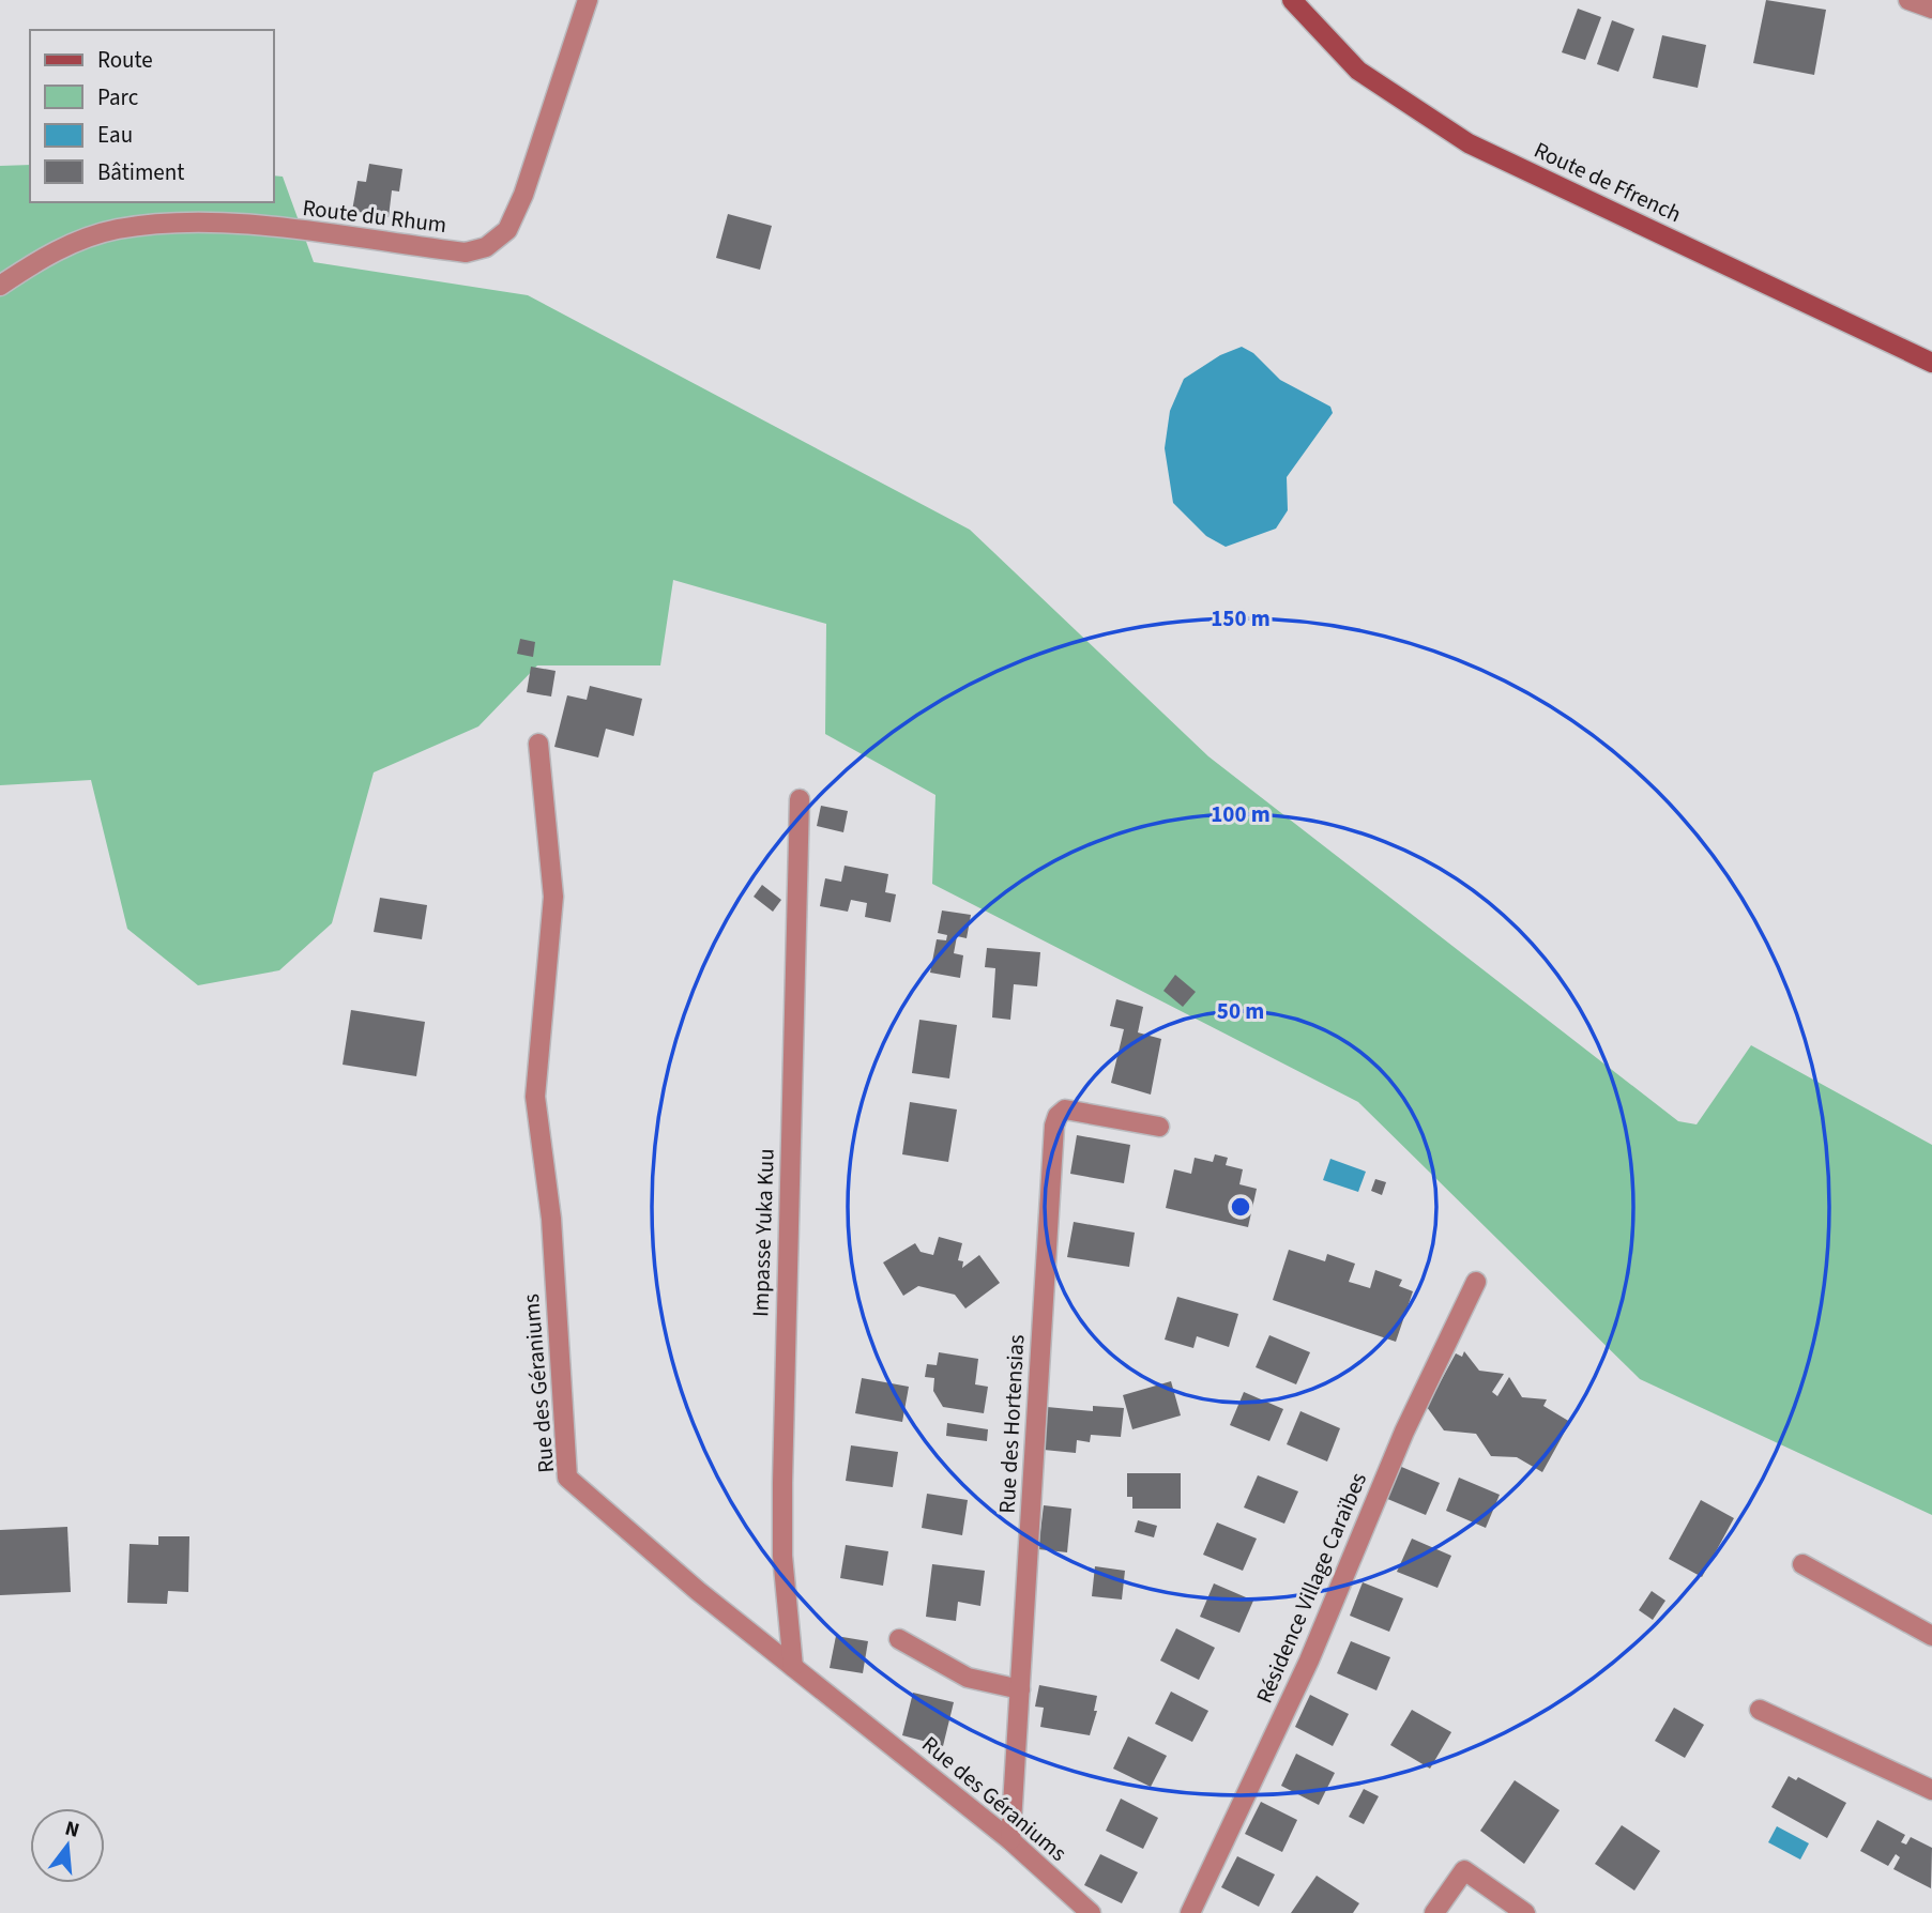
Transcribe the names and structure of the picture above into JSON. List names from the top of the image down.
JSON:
{
  "streets": {
    "main road": ["Route de Ffrench"],
    "street": [
      "Route du Rhum",
      "Impasse Yuka Kuu",
      "Rue des Géraniums",
      "Rue des Hortensias",
      "Résidence Village Caraïbes"
    ]
  },
  "crossings": [
    ["Impasse Yuka Kuu", "Rue des Géraniums"],
    ["Rue des Géraniums", "Rue des Hortensias"]
  ],
  "legend": [
    "Route",
    "Parc",
    "Eau",
    "Bâtiment"
  ],
  "north": "top",
  "rings": ["150 m", "100 m", "50 m"]
}
